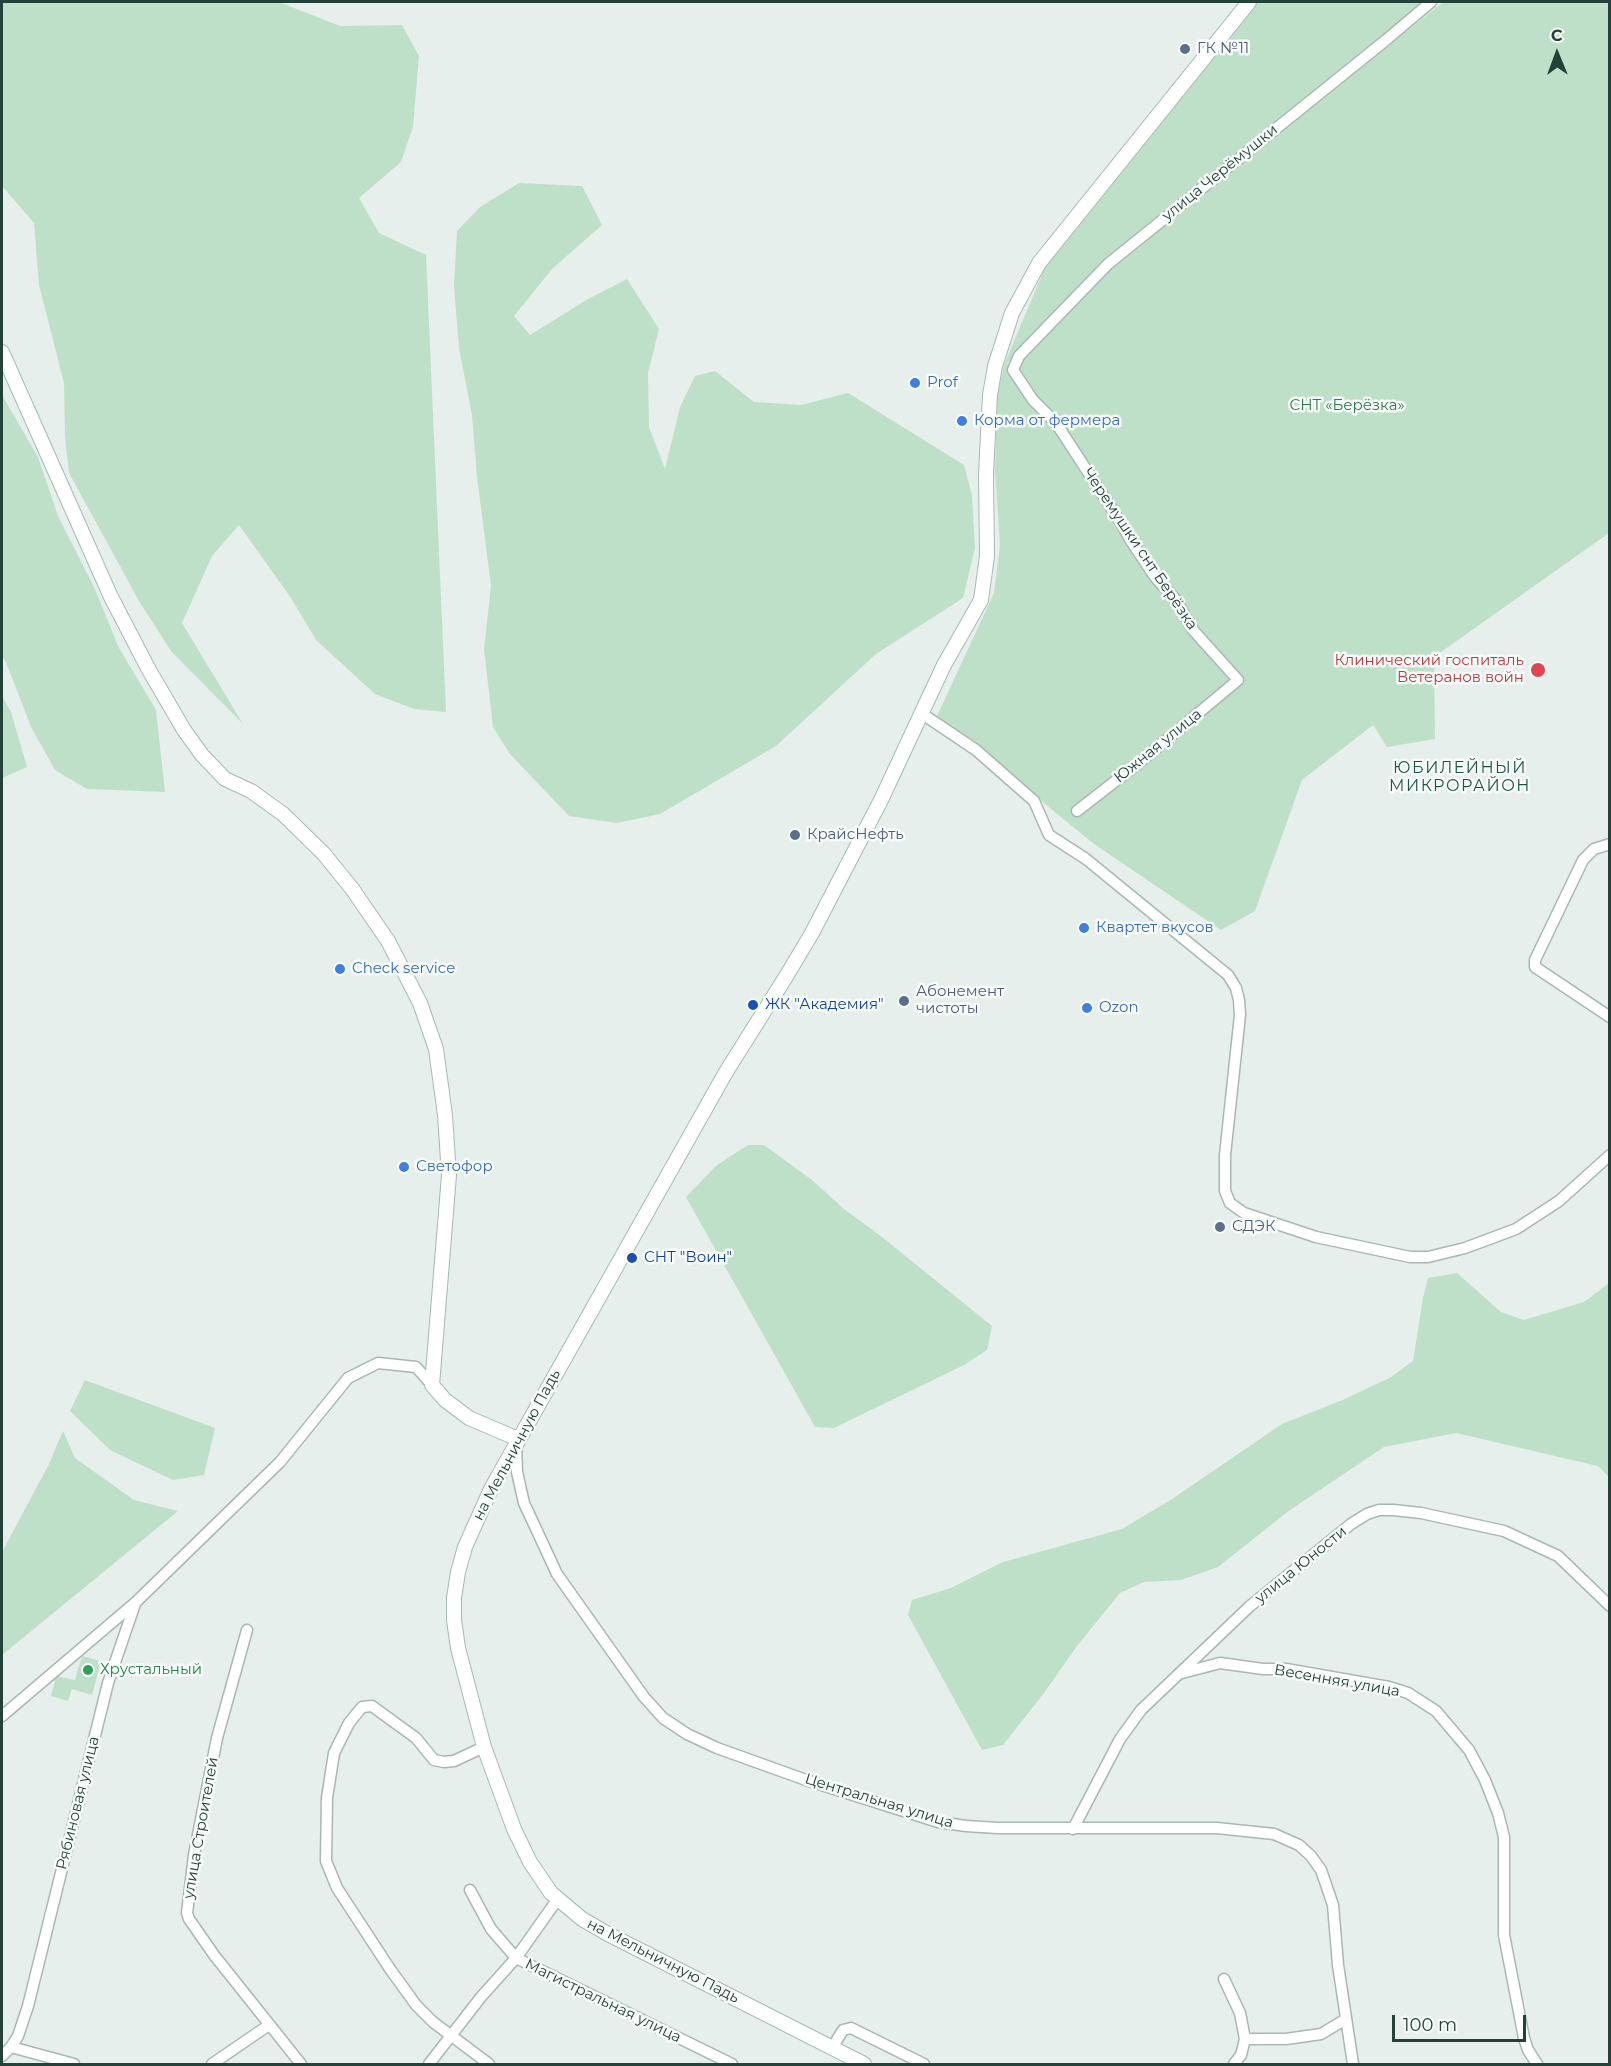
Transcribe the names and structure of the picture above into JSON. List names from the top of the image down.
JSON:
{
  "streets": {
    "street": [
      "улица Черёмушки",
      "Черемушки снт Берёзка",
      "Южная улица",
      "на Мельничную Падь",
      "улица Юности",
      "Весенняя улица",
      "Центральная улица",
      "Рябиновая улица",
      "улица Строителей",
      "Магистральная улица"
    ]
  },
  "crossings": [
    ["улица Черёмушки", "Черемушки снт Берёзка"],
    ["Черемушки снт Берёзка", "Южная улица"],
    ["на Мельничную Падь", "Центральная улица"],
    ["улица Юности", "Весенняя улица"],
    ["улица Юности", "Центральная улица"]
  ],
  "districts": ["ЮБИЛЕЙНЫЙ МИКРОРАЙОН"],
  "parks": ["СНТ «Берёзка»"],
  "places": [
    "ГК №11",
    "Prof",
    "Корма от фермера",
    "Клинический госпиталь Ветеранов войн",
    "КрайсНефть",
    "Квартет вкусов",
    "Check service",
    "Абонемент чистоты",
    "ЖК \"Академия\"",
    "Ozon",
    "Светофор",
    "СДЭК",
    "СНТ \"Воин\"",
    "Хрустальный"
  ],
  "scale_bar": "100 m",
  "north": "top"
}
